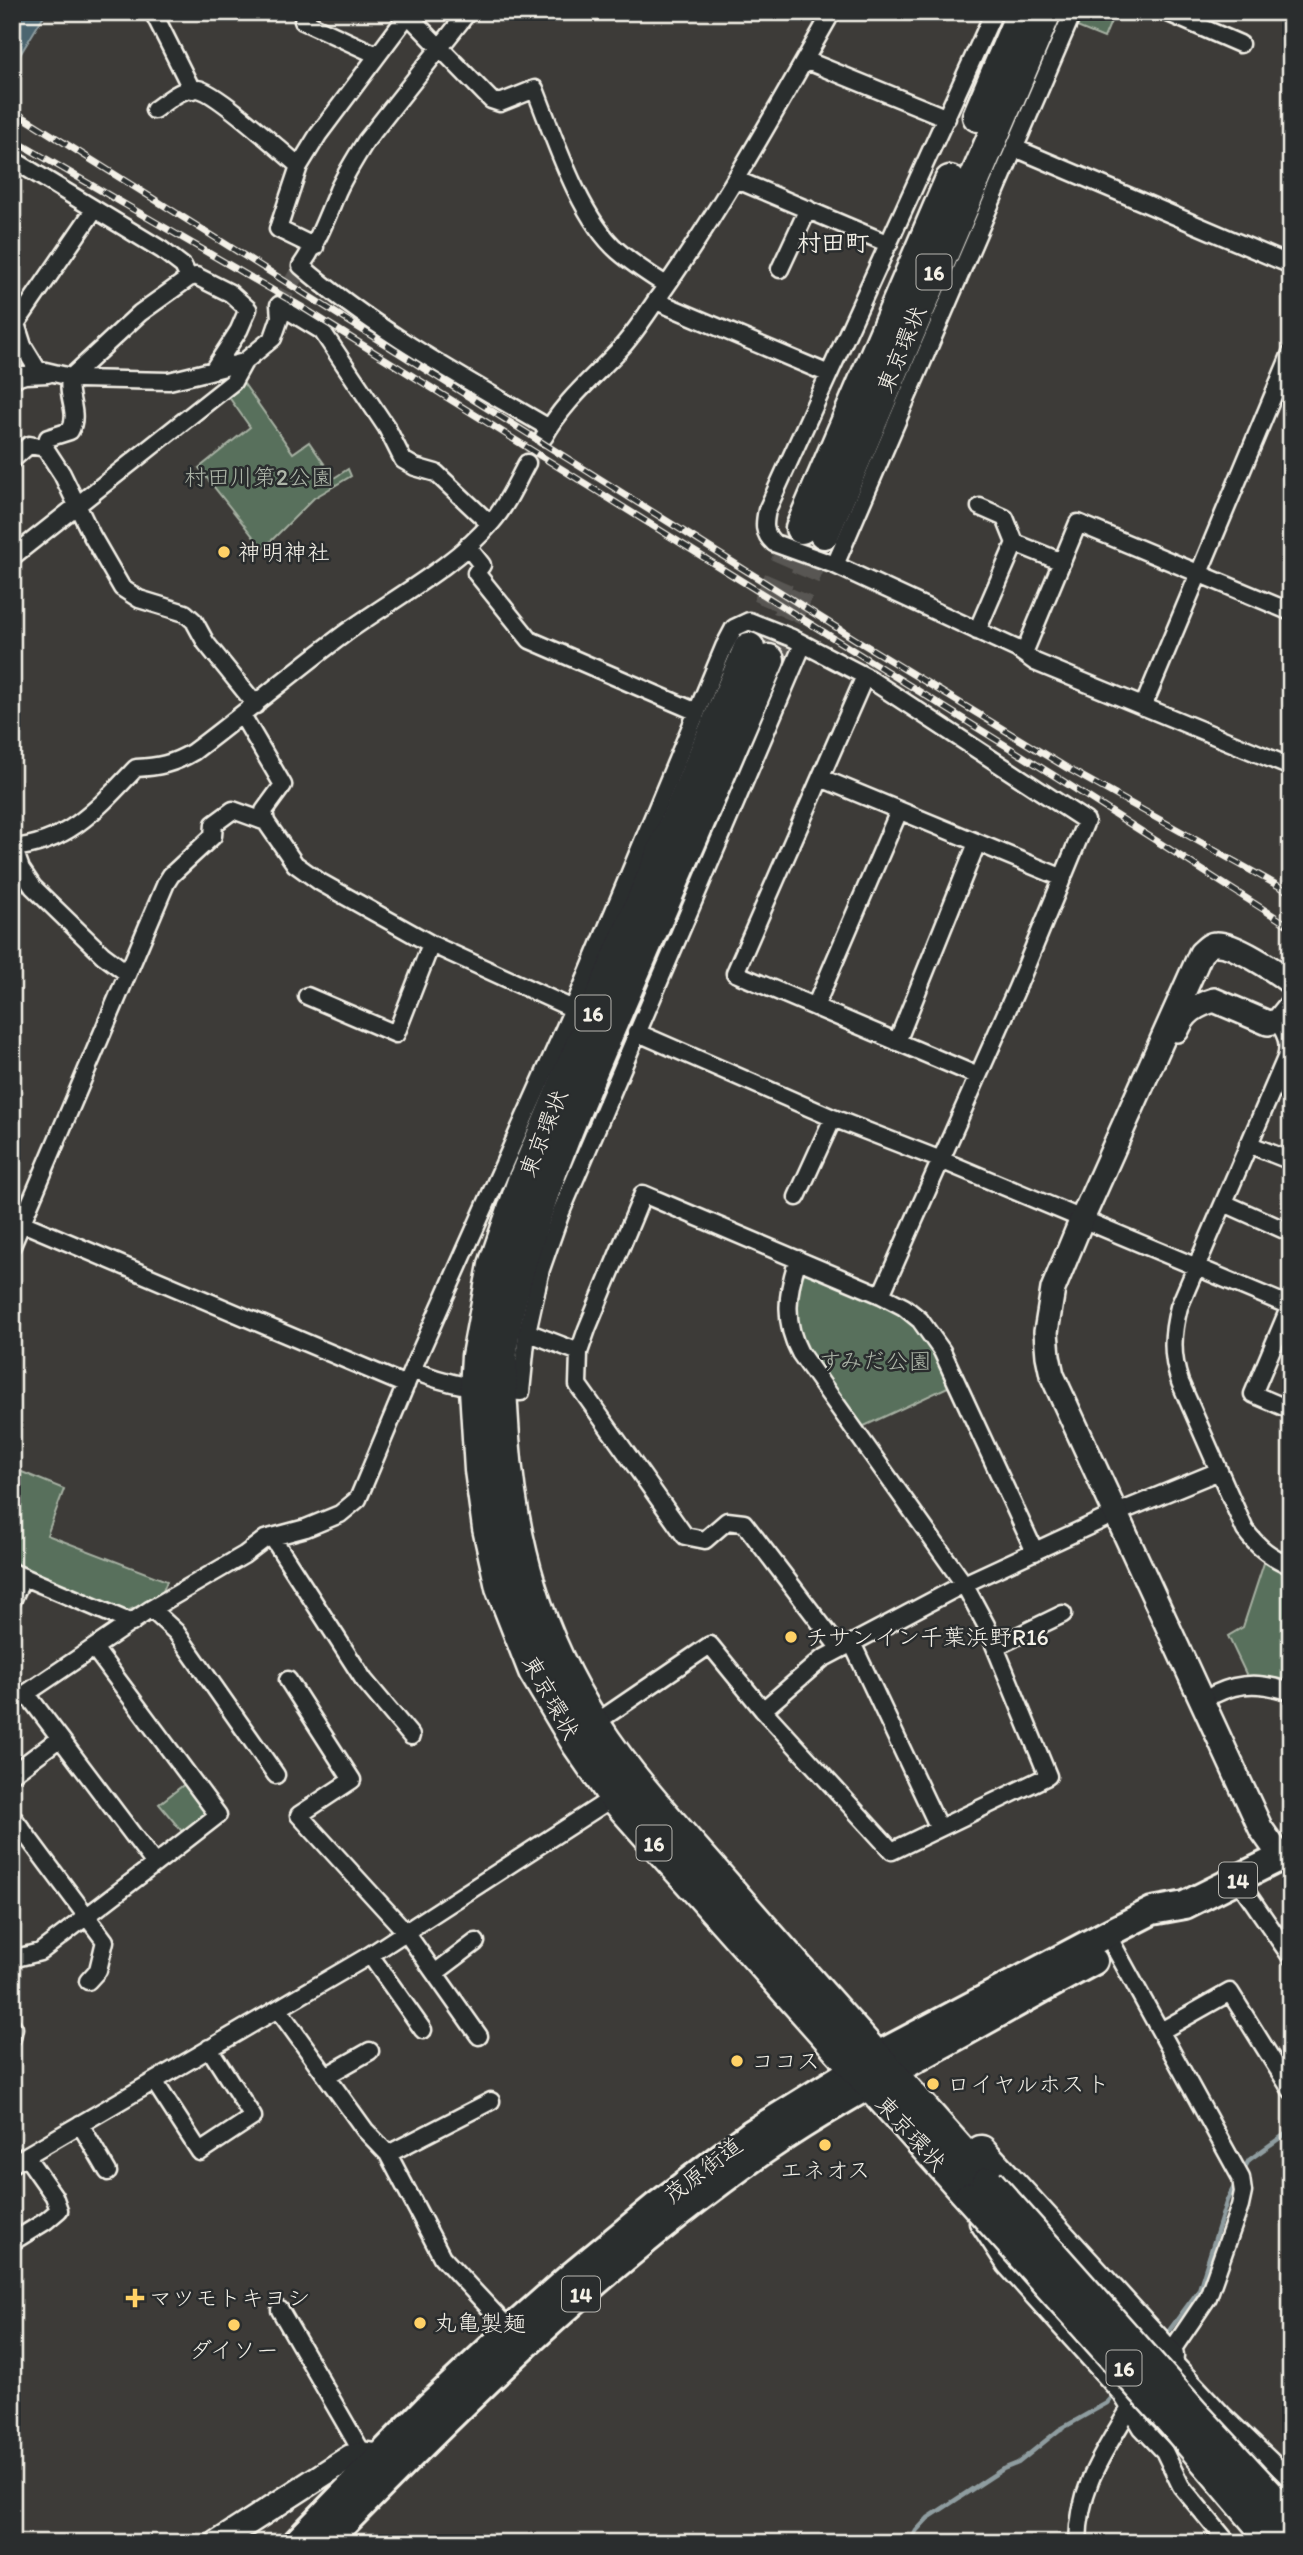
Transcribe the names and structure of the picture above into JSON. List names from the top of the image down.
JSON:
{
  "streets": {
    "highway": ["16", "東京環状"],
    "main road": ["14", "茂原街道"]
  },
  "crossings": [
    ["16", "東京環状"],
    ["16", "茂原街道"],
    ["東京環状", "茂原街道"]
  ],
  "districts": ["村田町"],
  "parks": ["村田川第2公園", "すみだ公園"],
  "places": {
    "other": [
      "神明神社",
      "チサンイン千葉浜野R16",
      "ココス",
      "ロイヤルホスト",
      "エネオス",
      "丸亀製麺",
      "ダイソー"
    ],
    "health": ["マツモトキヨシ"]
  }
}
